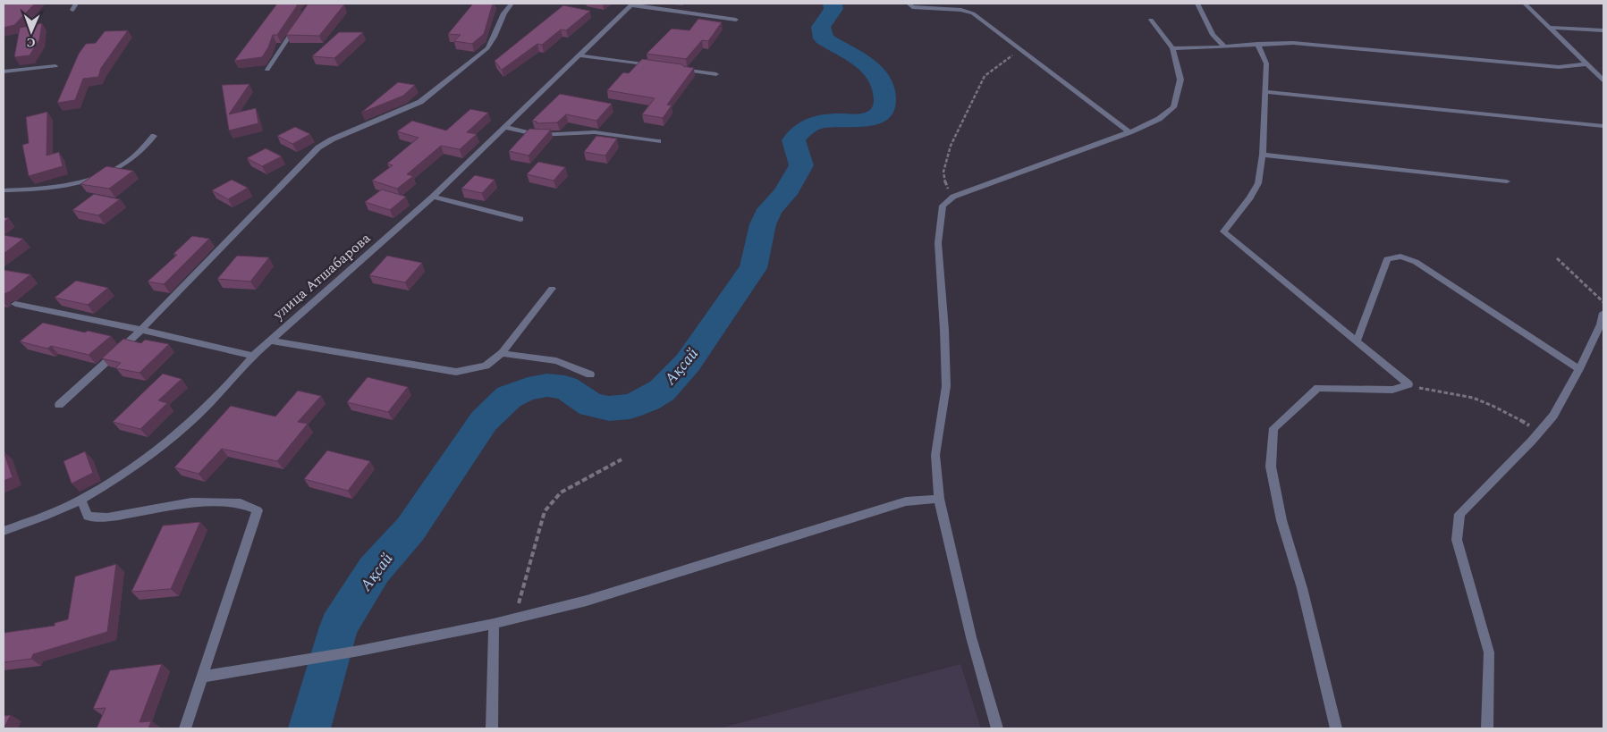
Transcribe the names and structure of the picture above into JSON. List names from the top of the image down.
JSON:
{
  "streets": {
    "street": ["улица Атшабарова"]
  },
  "water": ["Ақсай"],
  "north": "bottom"
}
